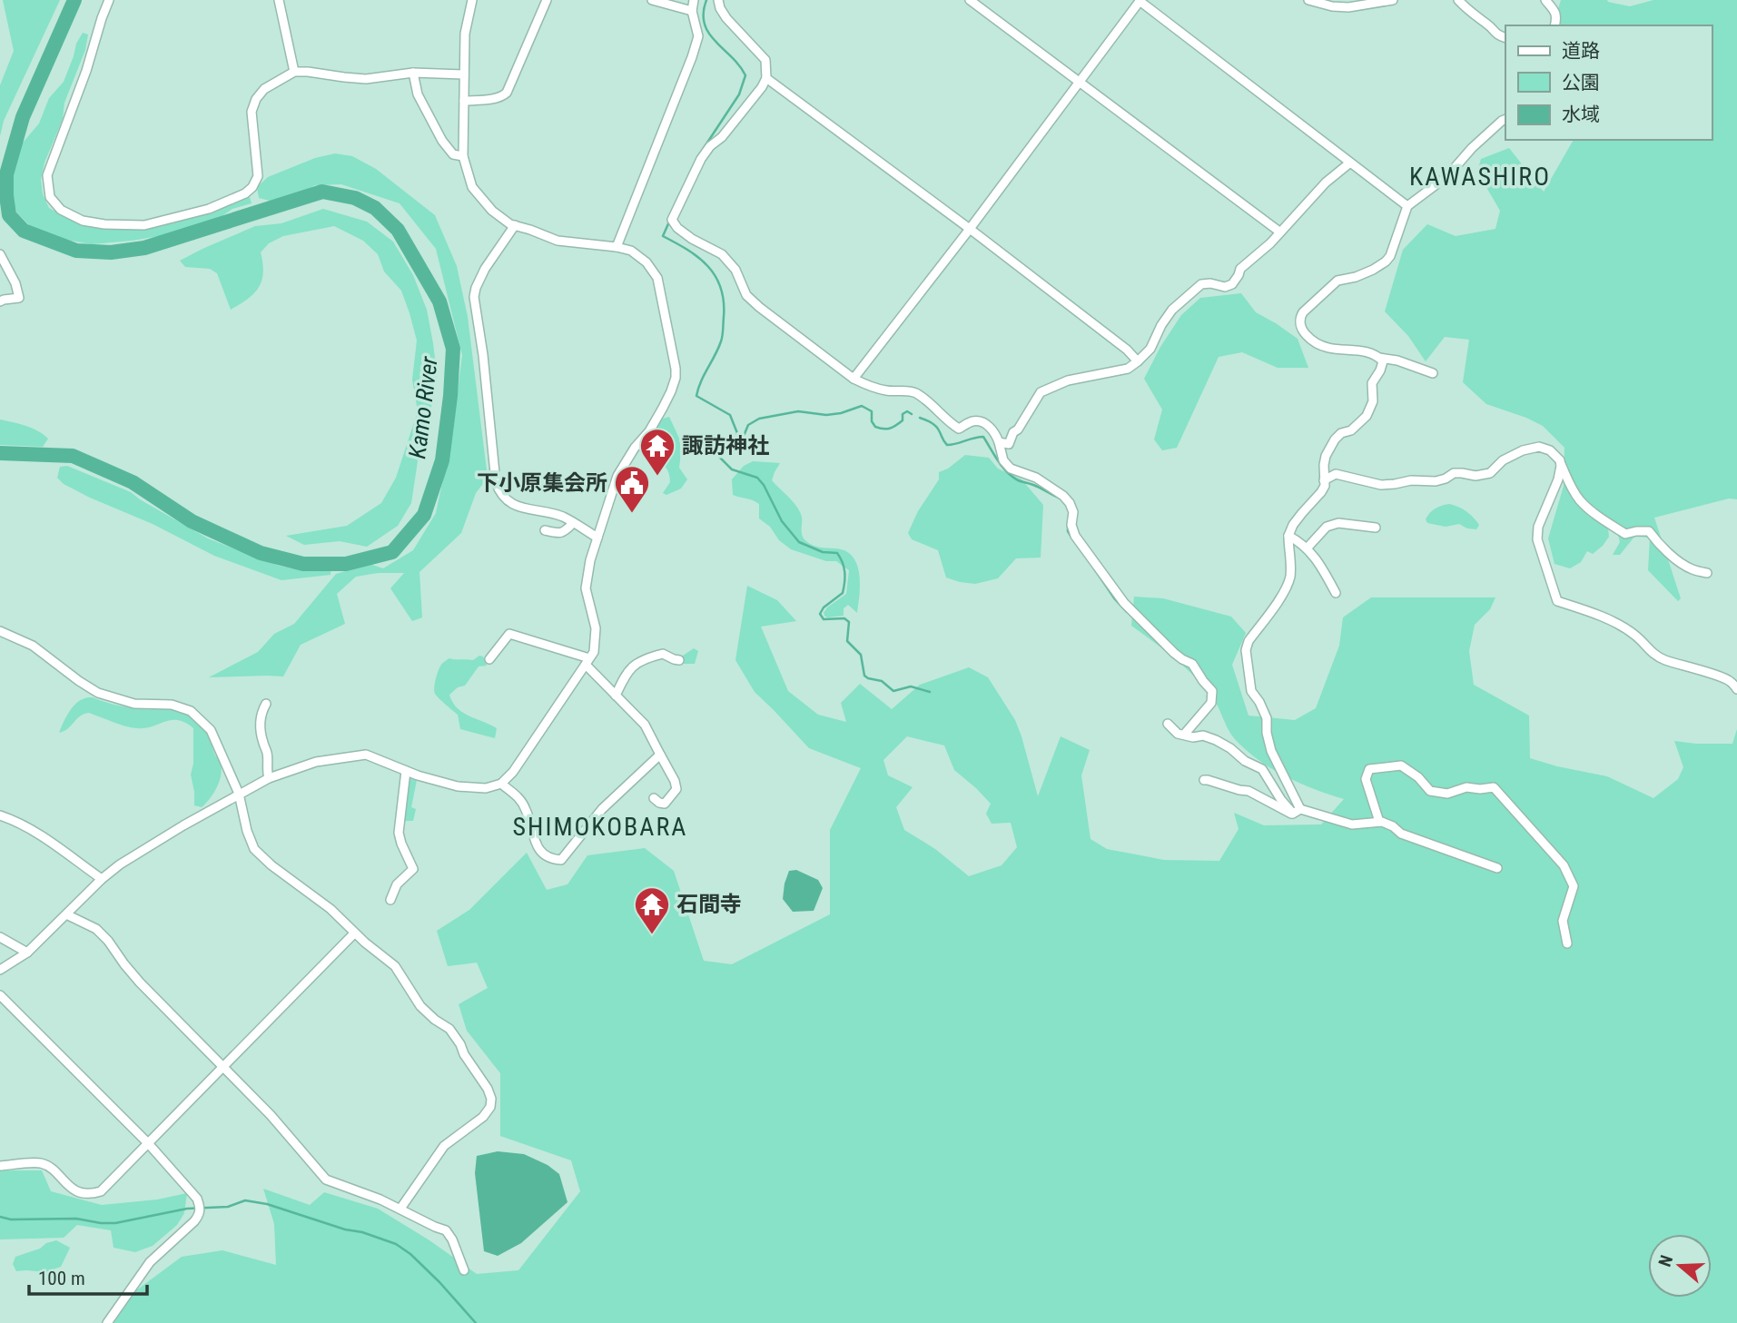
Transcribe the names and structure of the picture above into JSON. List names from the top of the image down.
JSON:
{
  "districts": ["KAWASHIRO", "SHIMOKOBARA"],
  "water": ["Kamo River"],
  "places": {
    "temple": ["諏訪神社", "石間寺"],
    "public building": ["下小原集会所"]
  },
  "legend": ["道路", "公園", "水域"],
  "scale_bar": "100 m",
  "north": "left"
}
